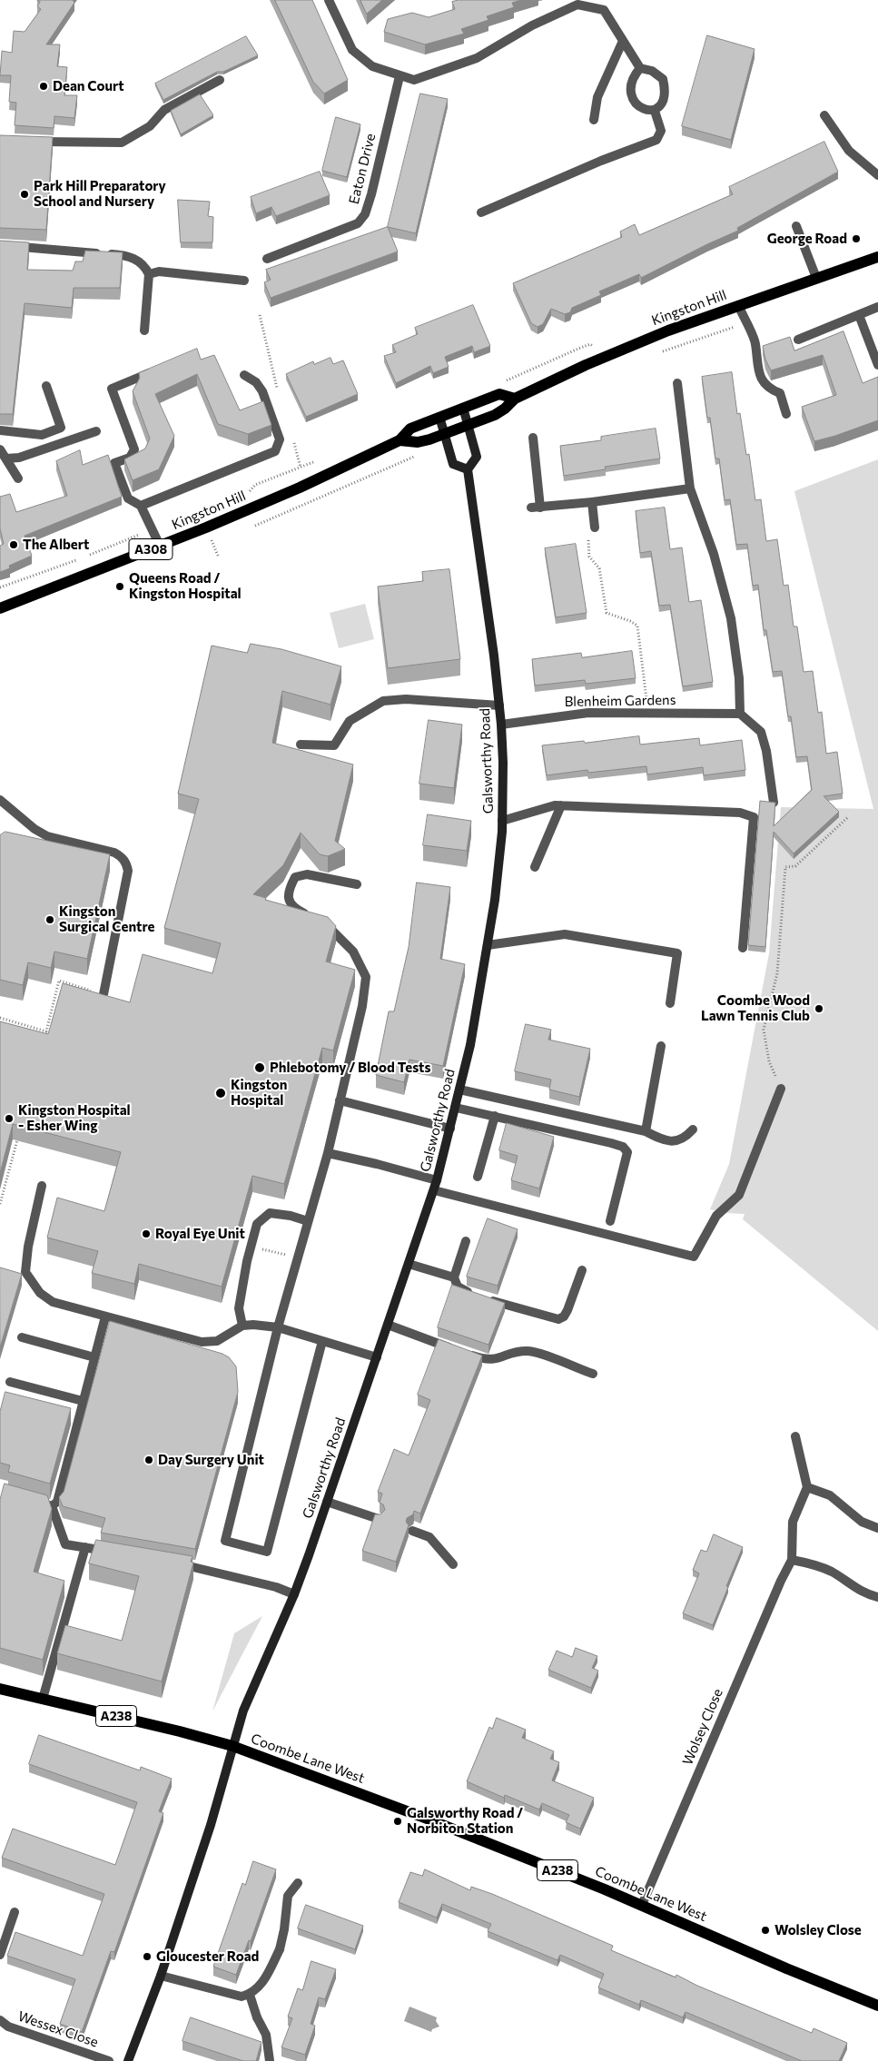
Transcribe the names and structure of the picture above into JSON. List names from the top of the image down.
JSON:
{
  "streets": {
    "main road": [
      "Kingston Hill",
      "A308",
      "A238",
      "Coombe Lane West"
    ],
    "street": [
      "Eaton Drive",
      "Blenheim Gardens",
      "Galsworthy Road",
      "Wolsey Close",
      "Wessex Close"
    ]
  },
  "crossings": [
    ["Kingston Hill", "Galsworthy Road"],
    ["Blenheim Gardens", "Galsworthy Road"],
    ["Galsworthy Road", "A238"],
    ["Galsworthy Road", "Coombe Lane West"],
    ["A238", "Coombe Lane West"],
    ["Wolsey Close", "Coombe Lane West"]
  ],
  "places": [
    "Dean Court",
    "Park Hill Preparatory School and Nursery",
    "George Road",
    "The Albert",
    "Queens Road / Kingston Hospital",
    "Kingston Surgical Centre",
    "Coombe Wood Lawn Tennis Club",
    "Phlebotomy / Blood Tests",
    "Kingston Hospital",
    "Kingston Hospital - Esher Wing",
    "Royal Eye Unit",
    "Day Surgery Unit",
    "Galsworthy Road / Norbiton Station",
    "Wolsley Close",
    "Gloucester Road"
  ]
}
